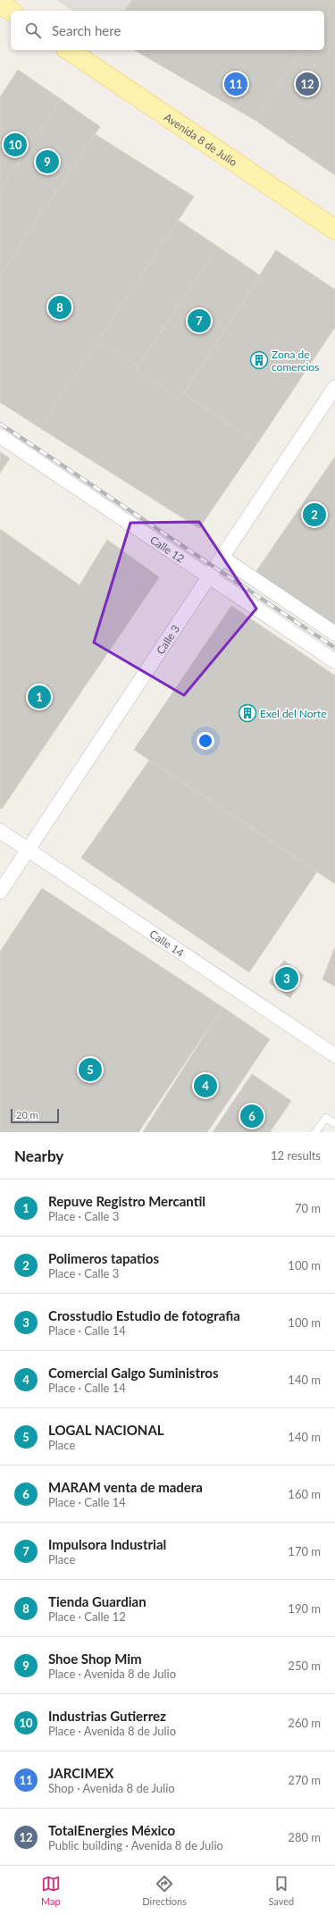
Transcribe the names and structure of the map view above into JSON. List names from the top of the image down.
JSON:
{
  "streets": {
    "main road": ["Avenida 8 de Julio"],
    "street": ["Calle 12", "Calle 3", "Calle 14"]
  },
  "crossings": [
    ["Calle 12", "Calle 3"],
    ["Calle 3", "Calle 14"]
  ],
  "places": {
    "building": ["Zona de comercios", "Exel del Norte"]
  },
  "scale_bar": "20 m",
  "page": {
    "search": "Search here",
    "pins": [
      "11",
      "12",
      "10",
      "9",
      "8",
      "7",
      "2",
      "1",
      "3",
      "5",
      "4",
      "6"
    ],
    "scale": "20 m",
    "heading": ["Nearby", "12 results"],
    "list": [
      {
        "mark": "1",
        "name": "Repuve Registro Mercantil",
        "note": "Place · Calle 3",
        "value": "70 m"
      },
      {
        "mark": "2",
        "name": "Polimeros tapatios",
        "note": "Place · Calle 3",
        "value": "100 m"
      },
      {
        "mark": "3",
        "name": "Crosstudio Estudio de fotografia",
        "note": "Place · Calle 14",
        "value": "100 m"
      },
      {
        "mark": "4",
        "name": "Comercial Galgo Suministros",
        "note": "Place · Calle 14",
        "value": "140 m"
      },
      {
        "mark": "5",
        "name": "LOGAL NACIONAL",
        "note": "Place",
        "value": "140 m"
      },
      {
        "mark": "6",
        "name": "MARAM venta de madera",
        "note": "Place · Calle 14",
        "value": "160 m"
      },
      {
        "mark": "7",
        "name": "Impulsora Industrial",
        "note": "Place",
        "value": "170 m"
      },
      {
        "mark": "8",
        "name": "Tienda Guardian",
        "note": "Place · Calle 12",
        "value": "190 m"
      },
      {
        "mark": "9",
        "name": "Shoe Shop Mim",
        "note": "Place · Avenida 8 de Julio",
        "value": "250 m"
      },
      {
        "mark": "10",
        "name": "Industrias Gutierrez",
        "note": "Place · Avenida 8 de Julio",
        "value": "260 m"
      },
      {
        "mark": "11",
        "name": "JARCIMEX",
        "note": "Shop · Avenida 8 de Julio",
        "value": "270 m"
      },
      {
        "mark": "12",
        "name": "TotalEnergies México",
        "note": "Public building · Avenida 8 de Julio",
        "value": "280 m"
      }
    ],
    "nav": ["Map", "Directions", "Saved"]
  }
}
